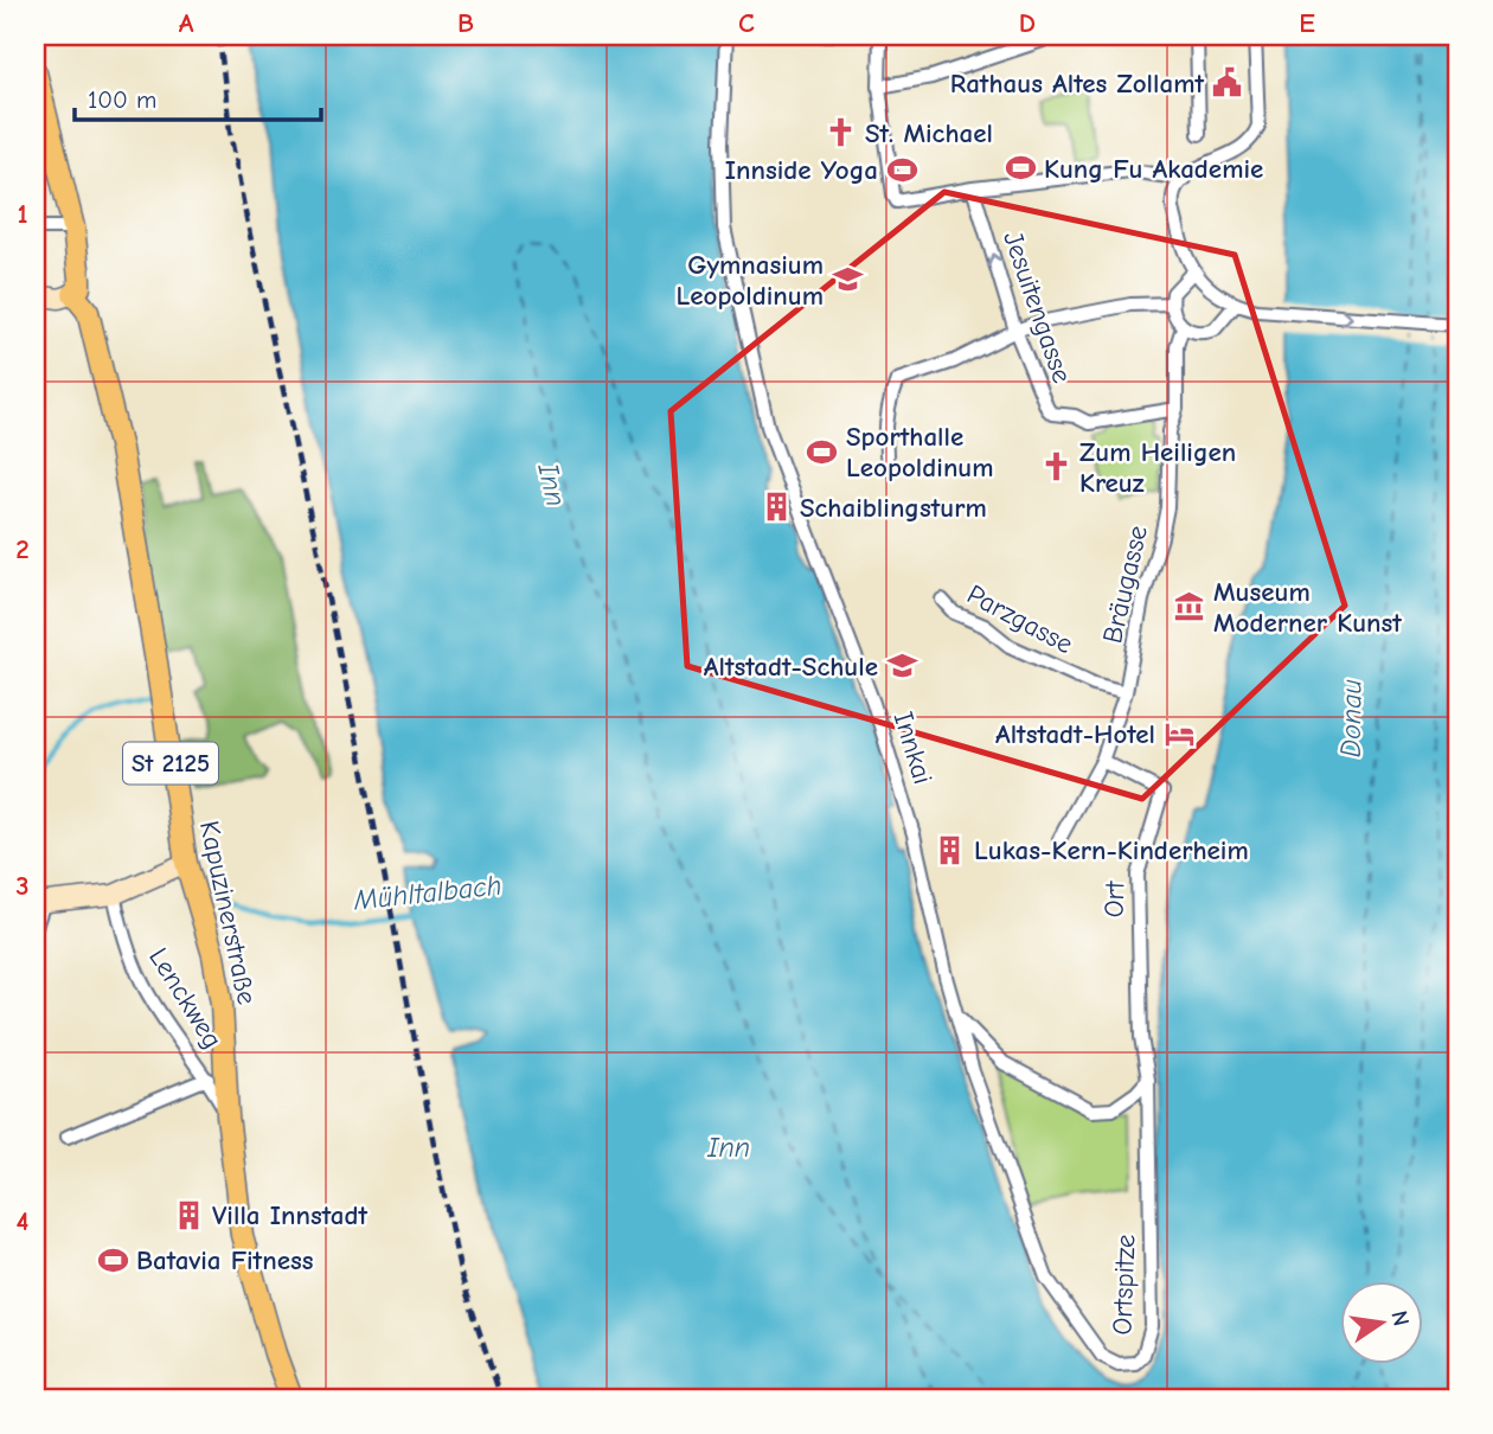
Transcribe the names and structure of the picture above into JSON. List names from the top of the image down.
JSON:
{
  "streets": {
    "main road": ["St 2125", "Kapuzinerstraße"],
    "street": [
      "Jesuitengasse",
      "Bräugasse",
      "Parzgasse",
      "Innkai",
      "Ort",
      "Lenckweg",
      "Ortspitze"
    ]
  },
  "crossings": [
    ["Jesuitengasse", "Bräugasse"],
    ["Bräugasse", "Parzgasse"],
    ["Bräugasse", "Ort"],
    ["Innkai", "Ortspitze"],
    ["Ort", "Ortspitze"],
    ["Kapuzinerstraße", "Lenckweg"]
  ],
  "one_way": ["Jesuitengasse"],
  "water": ["Inn", "Donau", "Mühltalbach"],
  "places": {
    "public building": ["Rathaus Altes Zollamt"],
    "church": ["St. Michael", "Zum Heiligen Kreuz"],
    "sports": [
      "Kung Fu Akademie",
      "Innside Yoga",
      "Sporthalle Leopoldinum",
      "Batavia Fitness"
    ],
    "school or university": ["Gymnasium Leopoldinum", "Altstadt-Schule"],
    "building": ["Schaiblingsturm", "Lukas-Kern-Kinderheim", "Villa Innstadt"],
    "museum": ["Museum Moderner Kunst"],
    "hotel": ["Altstadt-Hotel"]
  },
  "scale_bar": "100 m",
  "north": "right",
  "grid": {
    "columns": [
      "A",
      "B",
      "C",
      "D",
      "E"
    ],
    "rows": [
      "1",
      "2",
      "3",
      "4"
    ]
  }
}
